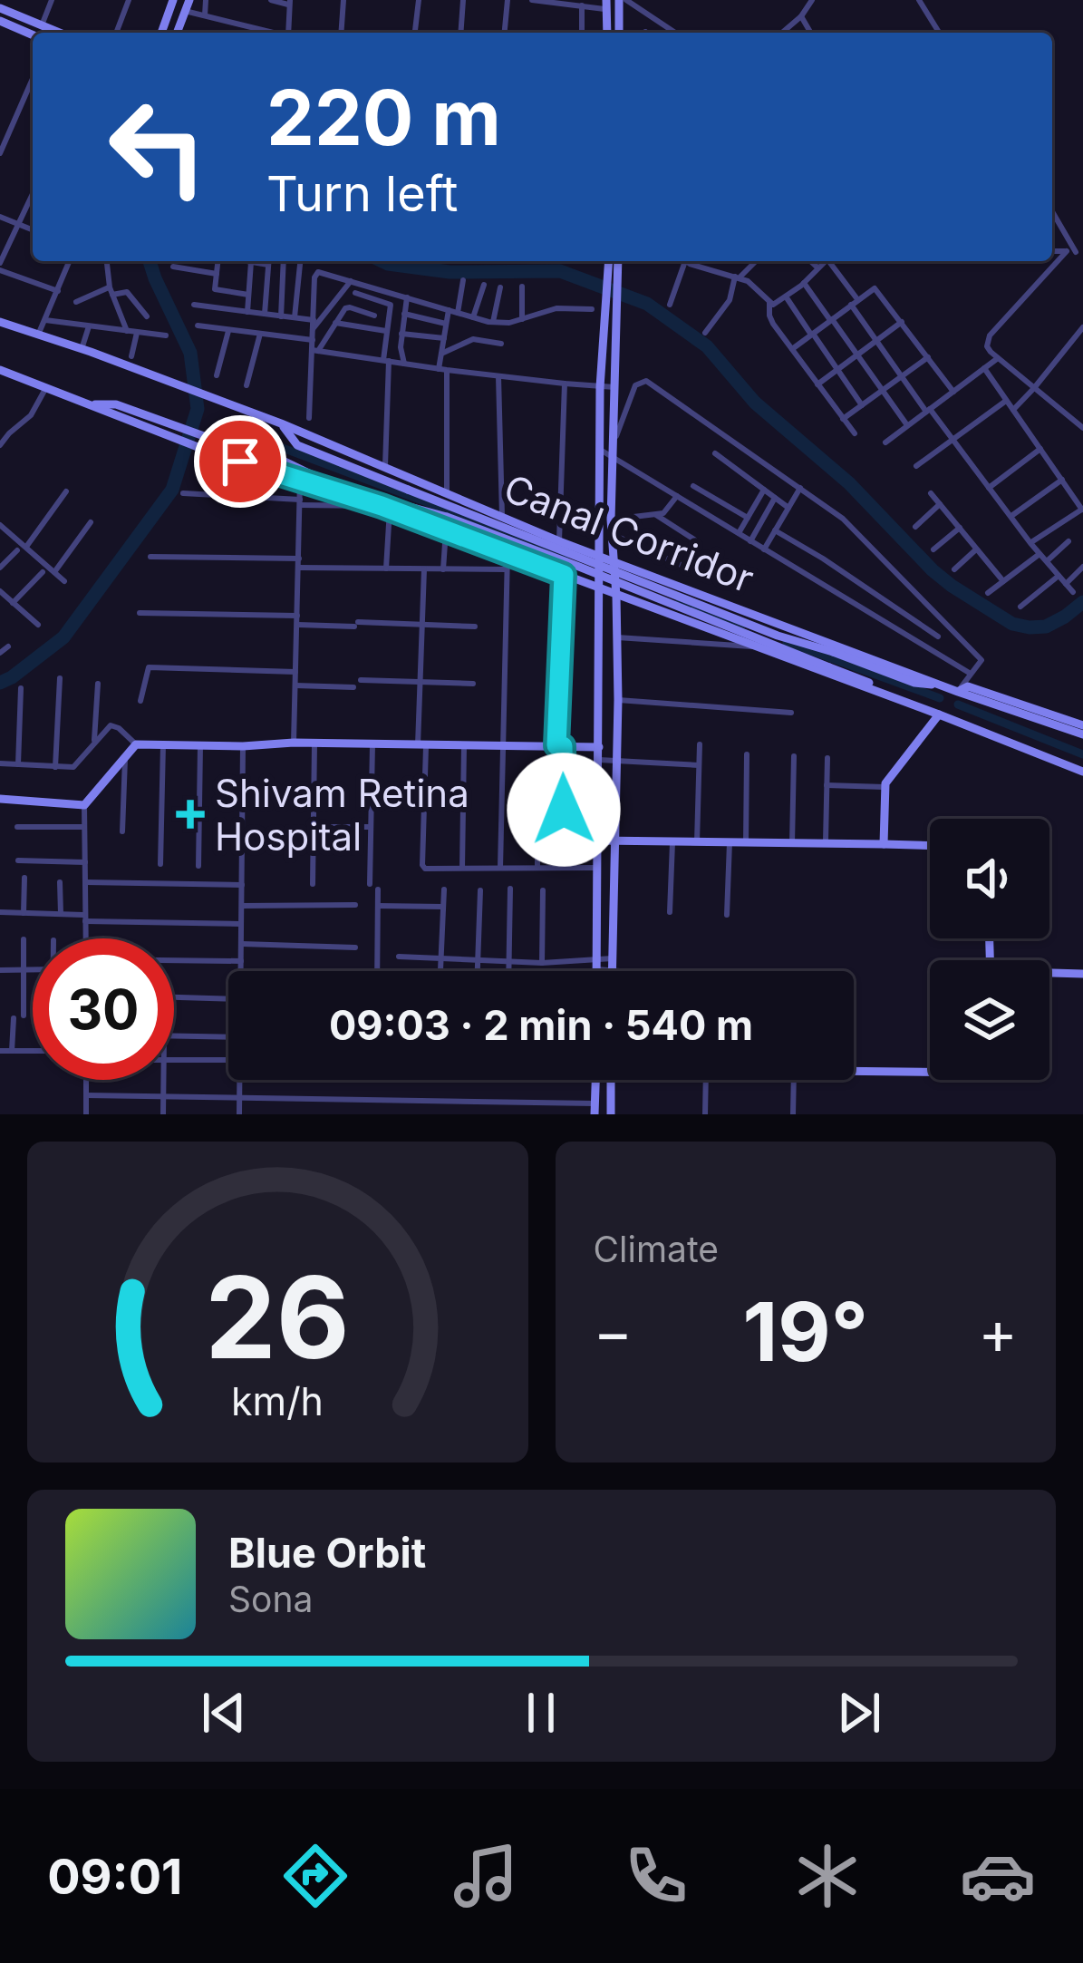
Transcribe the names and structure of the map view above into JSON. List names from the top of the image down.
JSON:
{
  "streets": {
    "main road": ["Canal Corridor"]
  },
  "places": {
    "health": ["Shivam Retina Hospital"]
  },
  "page": {
    "turn": ["220 m", "Turn left"],
    "limit": "30",
    "trip": "09:03 · 2 min · 540 m",
    "tile": "Climate",
    "heat": ["−", "19°", "+"],
    "song": ["Blue Orbit", "Sona"],
    "tabs": "09:01",
    "gauge": ["26", "km/h"]
  }
}
